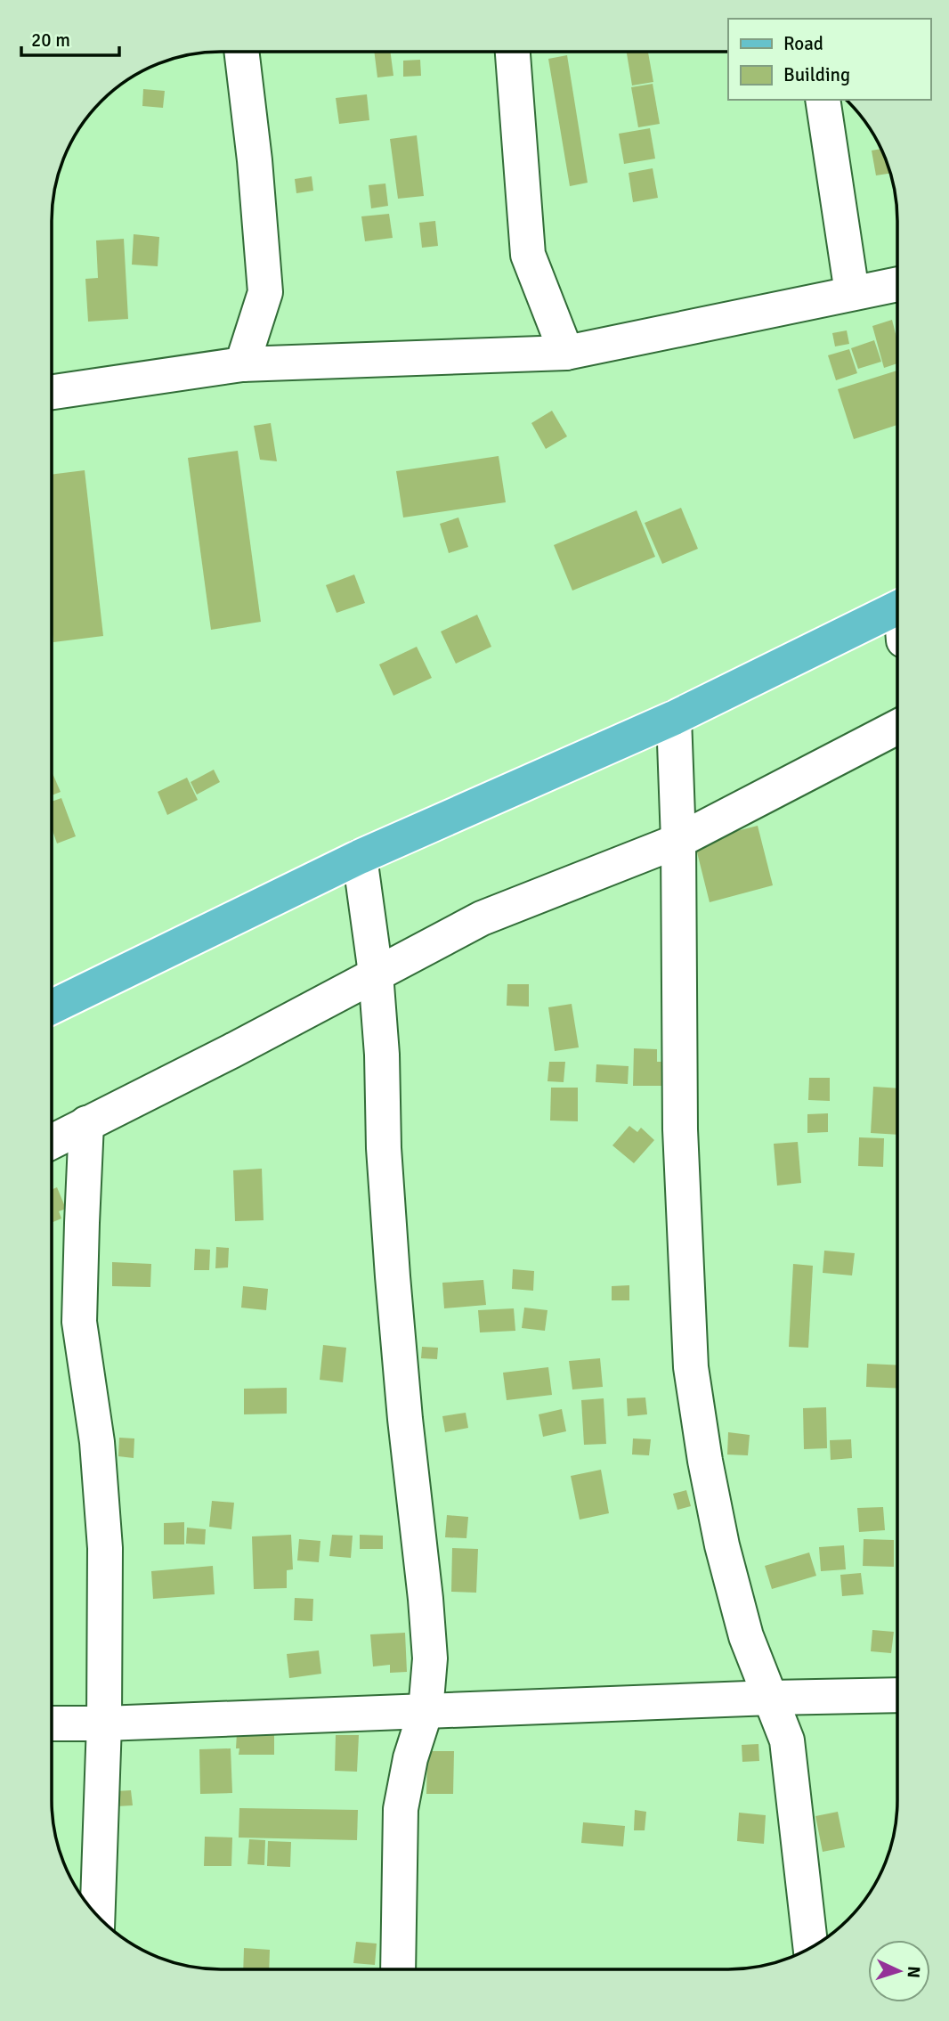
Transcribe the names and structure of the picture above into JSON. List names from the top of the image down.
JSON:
{
  "legend": ["Road", "Building"],
  "scale_bar": "20 m",
  "north": "right"
}
